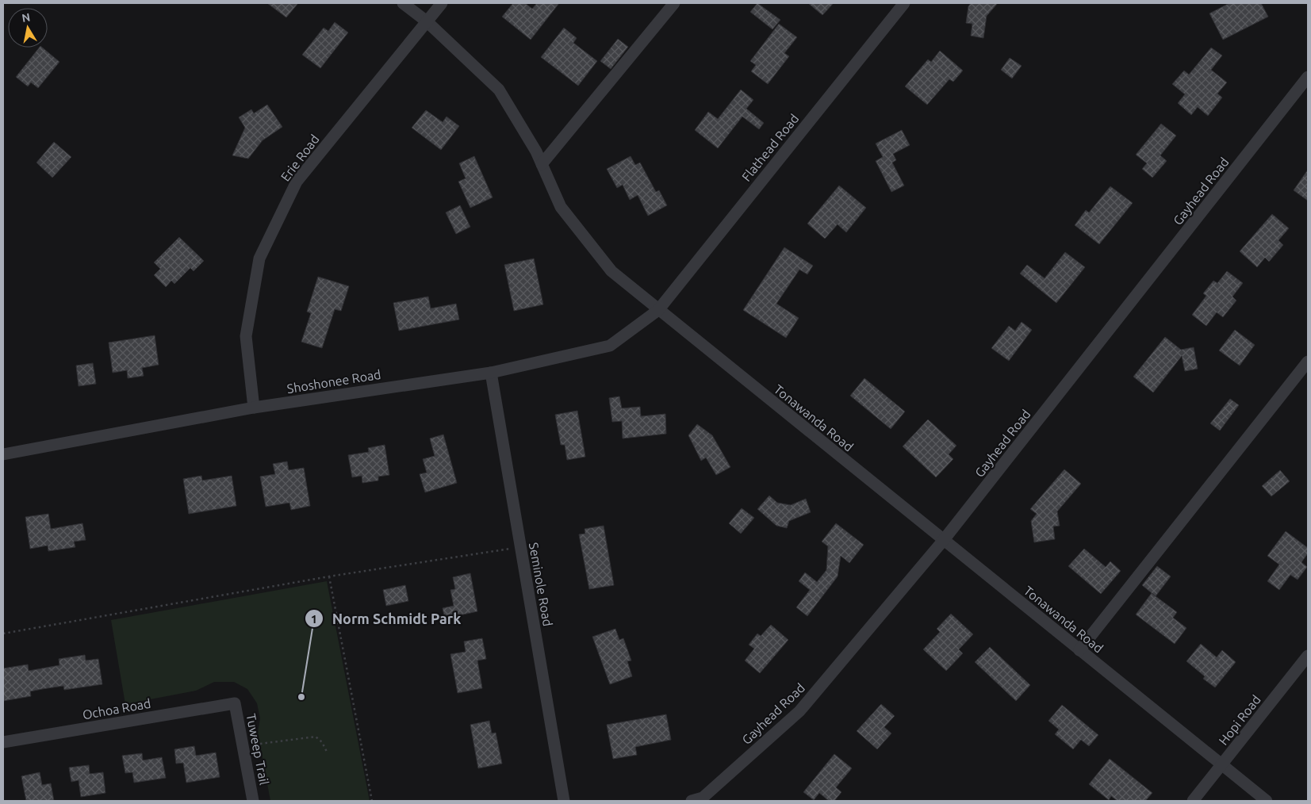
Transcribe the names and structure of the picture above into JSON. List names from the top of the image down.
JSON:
{
  "streets": {
    "street": [
      "Flathead Road",
      "Erie Road",
      "Gayhead Road",
      "Shoshonee Road",
      "Tonawanda Road",
      "Seminole Road",
      "Ochoa Road",
      "Hopi Road",
      "Tuweep Trail"
    ]
  },
  "crossings": [
    ["Flathead Road", "Shoshonee Road"],
    ["Flathead Road", "Tonawanda Road"],
    ["Erie Road", "Shoshonee Road"],
    ["Erie Road", "Tonawanda Road"],
    ["Gayhead Road", "Tonawanda Road"],
    ["Shoshonee Road", "Tonawanda Road"],
    ["Shoshonee Road", "Seminole Road"],
    ["Tonawanda Road", "Hopi Road"],
    ["Ochoa Road", "Tuweep Trail"]
  ],
  "places": ["Norm Schmidt Park"],
  "north": "top"
}
